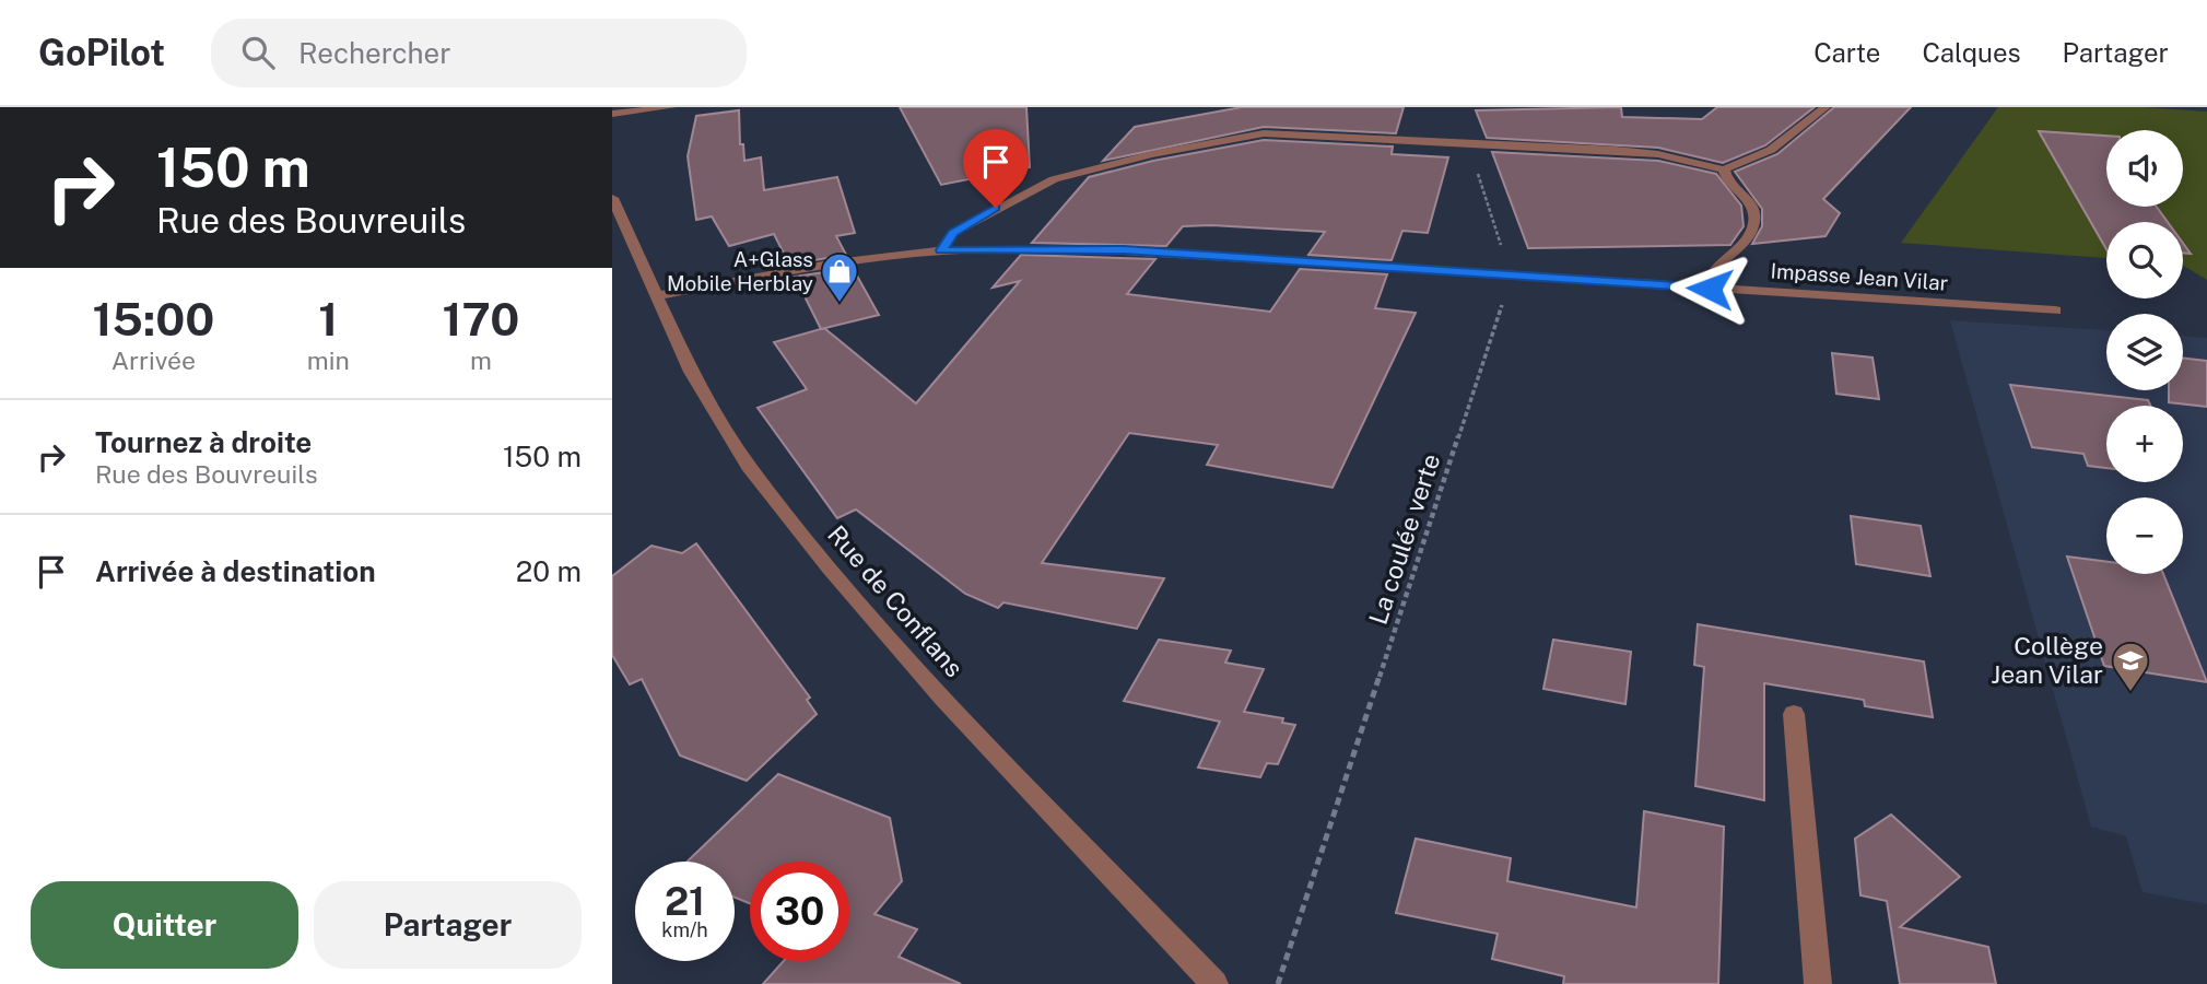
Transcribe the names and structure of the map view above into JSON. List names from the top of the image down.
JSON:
{
  "streets": {
    "street": ["Impasse Jean Vilar", "Rue de Conflans"],
    "path": ["La coulée verte"]
  },
  "crossings": [
    ["Impasse Jean Vilar", "La coulée verte"],
    ["Impasse Jean Vilar", "Rue de Conflans"]
  ],
  "places": {
    "shop": ["A+Glass Mobile Herblay"],
    "school or university": ["Collège Jean Vilar"]
  },
  "page": {
    "header": "GoPilot",
    "search": "Rechercher",
    "nav": ["Carte", "Calques", "Partager"],
    "turn": ["150 m", "Rue des Bouvreuils"],
    "map_buttons": ["+", "−"],
    "eta": [
      "15:00",
      "Arrivée",
      "1",
      "min",
      "170",
      "m"
    ],
    "list": [
      {
        "name": "Tournez à droite",
        "note": "Rue des Bouvreuils",
        "value": "150 m"
      },
      {
        "name": "Arrivée à destination",
        "value": "20 m"
      }
    ],
    "speed": "21 km/h",
    "limit": "30",
    "buttons": ["Quitter", "Partager"]
  }
}
